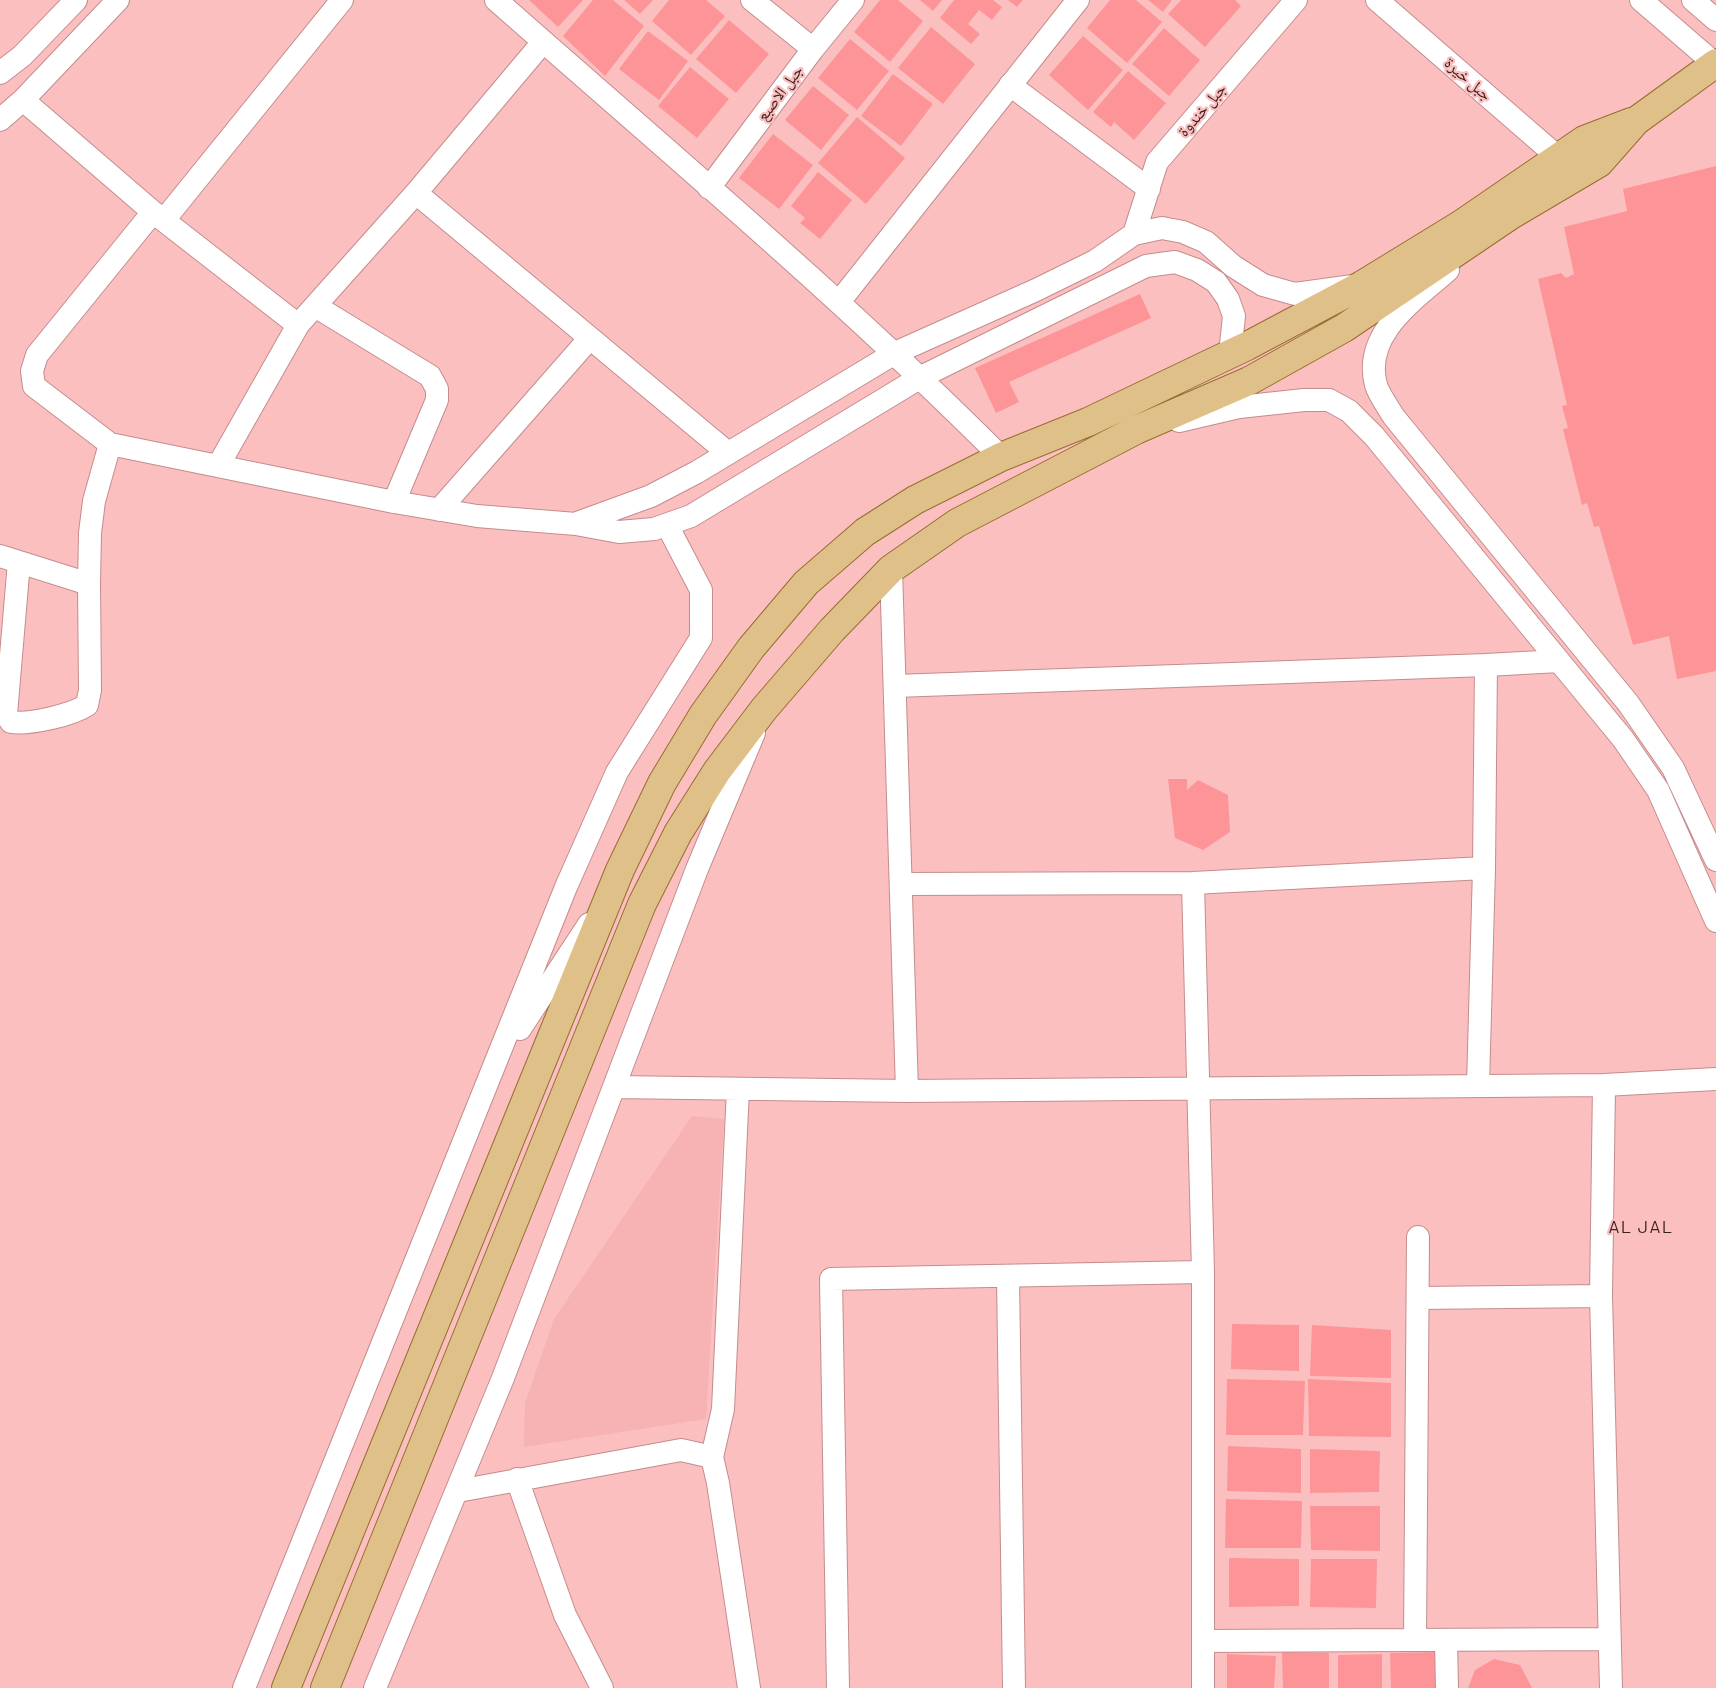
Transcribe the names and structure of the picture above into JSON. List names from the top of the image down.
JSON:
{
  "streets": {
    "street": ["جبل خيرة", "جبل الاصبع", "جبل خندوة"]
  },
  "districts": ["AL JAL"]
}
